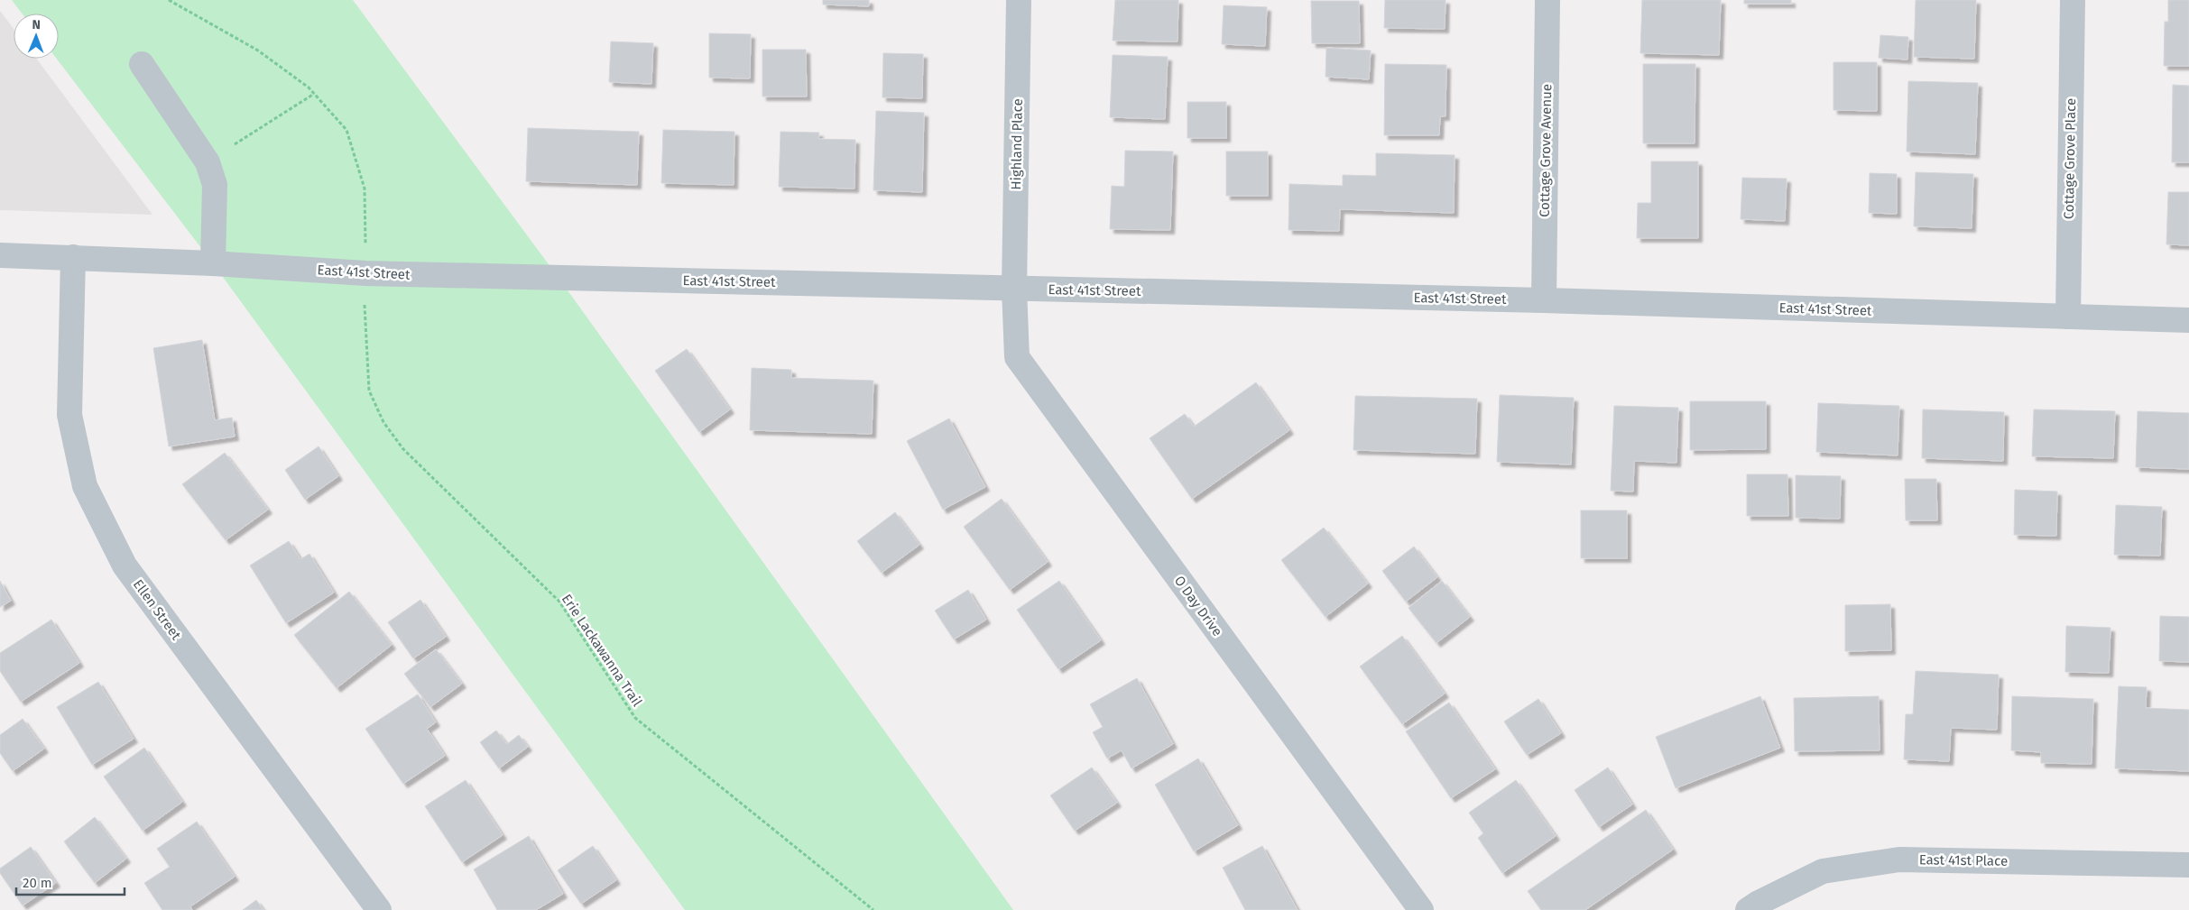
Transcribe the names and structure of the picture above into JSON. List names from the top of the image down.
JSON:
{
  "streets": {
    "street": [
      "Highland Place",
      "Cottage Grove Avenue",
      "Cottage Grove Place",
      "East 41st Street",
      "O Day Drive",
      "Ellen Street",
      "East 41st Place"
    ],
    "path": ["Erie Lackawanna Trail"]
  },
  "crossings": [
    ["Highland Place", "East 41st Street"],
    ["Highland Place", "O Day Drive"],
    ["Cottage Grove Avenue", "East 41st Street"],
    ["Cottage Grove Place", "East 41st Street"],
    ["East 41st Street", "O Day Drive"],
    ["East 41st Street", "Ellen Street"]
  ],
  "scale_bar": "20 m",
  "north": "top"
}
